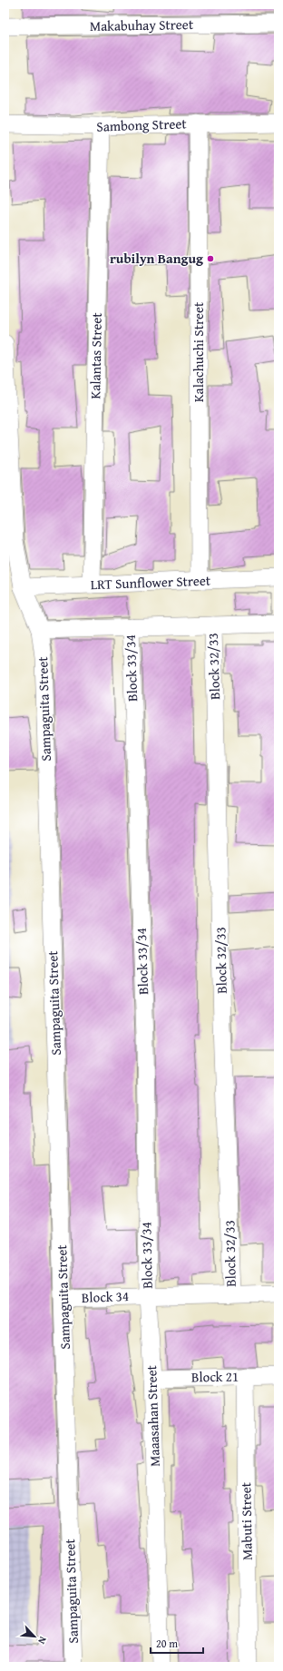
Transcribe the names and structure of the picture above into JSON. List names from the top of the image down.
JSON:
{
  "streets": {
    "street": [
      "Makabuhay Street",
      "Sambong Street",
      "Kalachuchi Street",
      "Kalantas Street",
      "LRT Sunflower Street",
      "Block 32/33",
      "Block 33/34",
      "Sampaguita Street",
      "Block 34",
      "Block 21",
      "Maaasahan Street",
      "Mabuti Street"
    ]
  },
  "crossings": [
    ["Sambong Street", "Kalachuchi Street"],
    ["Sambong Street", "Kalantas Street"],
    ["Kalachuchi Street", "LRT Sunflower Street"],
    ["Kalantas Street", "LRT Sunflower Street"],
    ["LRT Sunflower Street", "Sampaguita Street"],
    ["Block 33/34", "Block 34"],
    ["Block 33/34", "Maaasahan Street"],
    ["Sampaguita Street", "Block 34"],
    ["Block 34", "Maaasahan Street"],
    ["Block 21", "Maaasahan Street"],
    ["Block 21", "Mabuti Street"]
  ],
  "places": ["rubilyn Bangug"],
  "scale_bar": "20 m",
  "north": "bottom right"
}
